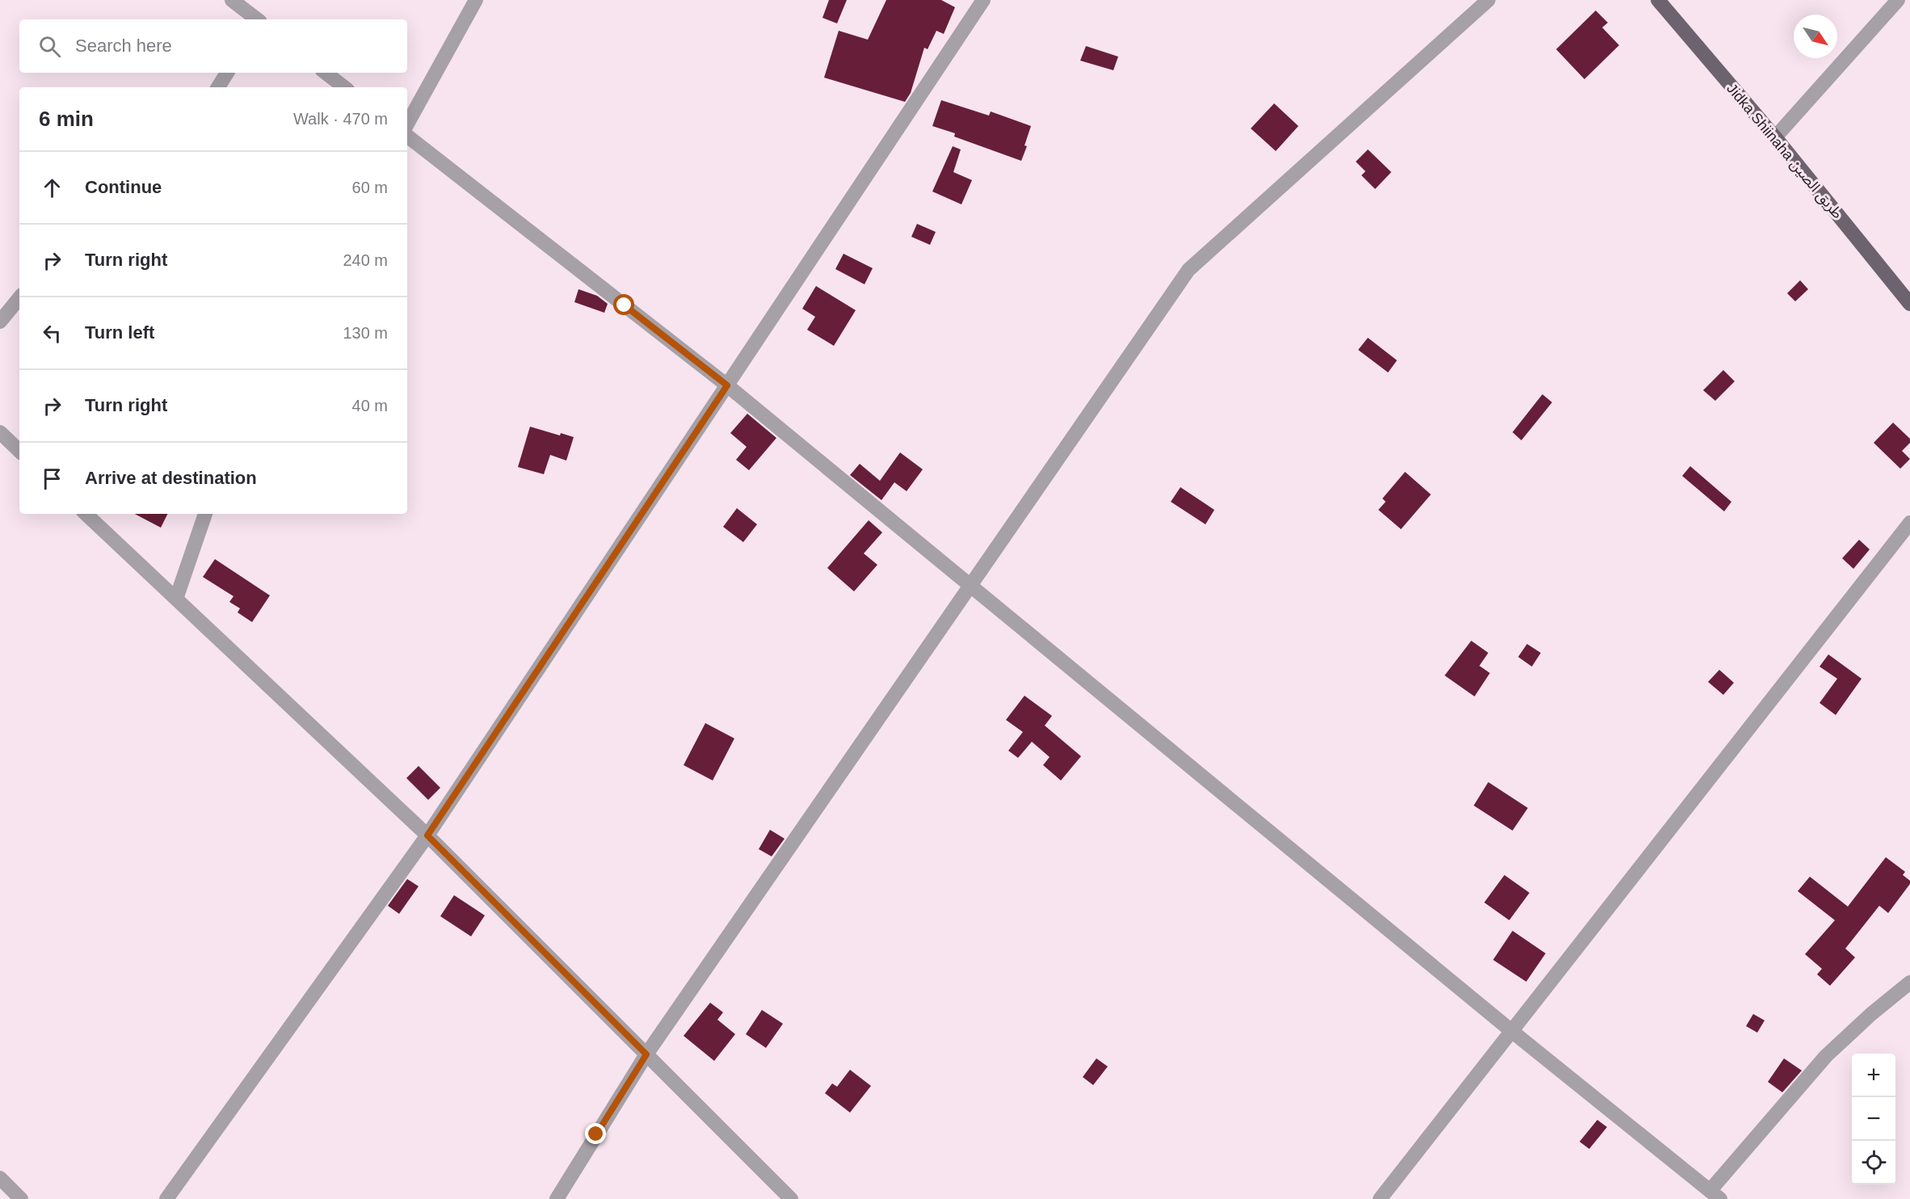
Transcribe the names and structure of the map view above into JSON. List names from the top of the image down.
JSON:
{
  "streets": {
    "main road": ["Jidka Shiinaha طريق الصين"]
  },
  "north": "bottom right",
  "page": {
    "search": "Search here",
    "heading": ["6 min", "Walk · 470 m"],
    "list": [
      ["Continue", "60 m"],
      ["Turn right", "240 m"],
      ["Turn left", "130 m"],
      ["Turn right", "40 m"],
      "Arrive at destination"
    ],
    "map_buttons": ["+", "−"]
  }
}
